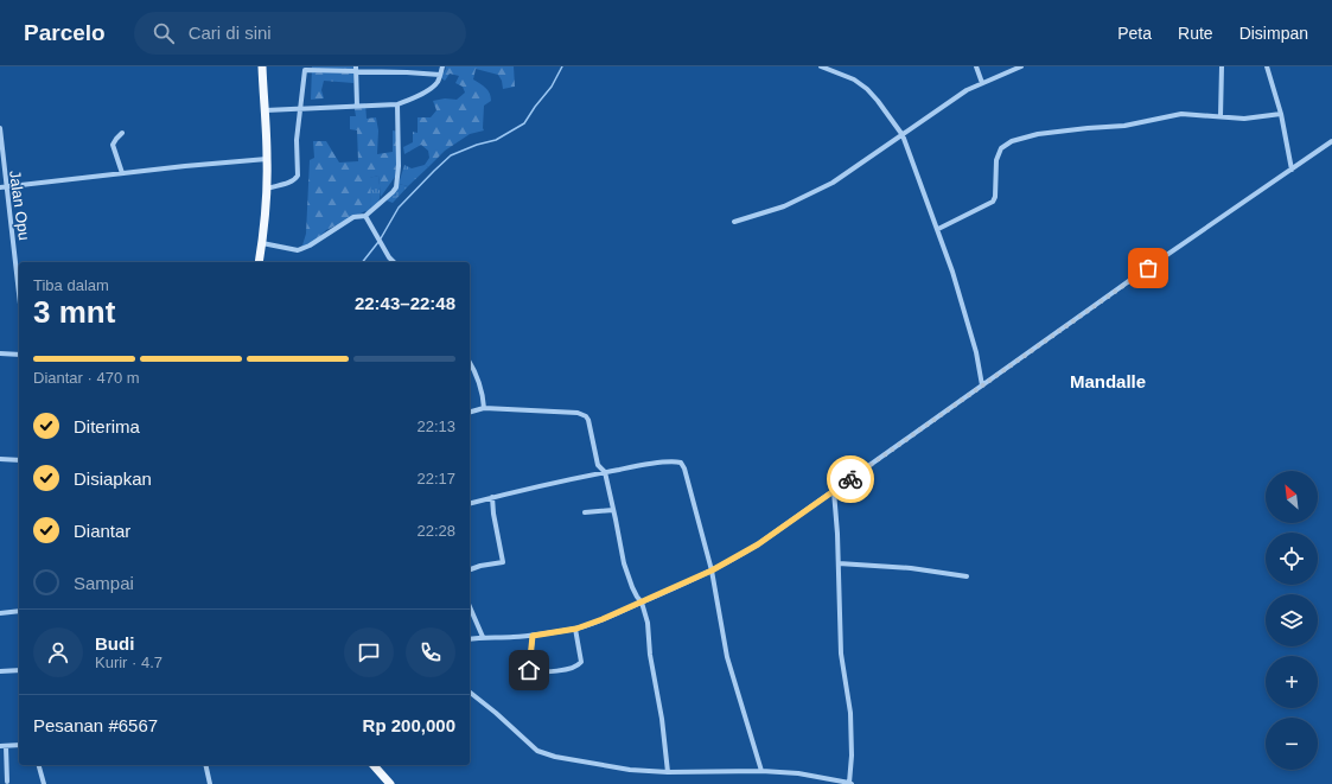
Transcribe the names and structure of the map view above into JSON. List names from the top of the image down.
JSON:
{
  "streets": {
    "street": ["Jalan Opu"]
  },
  "districts": ["Mandalle"],
  "north": "top left",
  "page": {
    "header": "Parcelo",
    "search": "Cari di sini",
    "nav": ["Peta", "Rute", "Disimpan"],
    "heading": ["3 mnt", "Tiba dalam", "22:43–22:48"],
    "panel": [
      "Budi",
      "Kurir · 4.7",
      "Pesanan #6567",
      "Rp 200,000"
    ],
    "bar": "Diantar · 470 m",
    "list": [
      ["Diterima", "22:13"],
      ["Disiapkan", "22:17"],
      ["Diantar", "22:28"],
      "Sampai"
    ],
    "map_buttons": ["+", "−"]
  }
}
